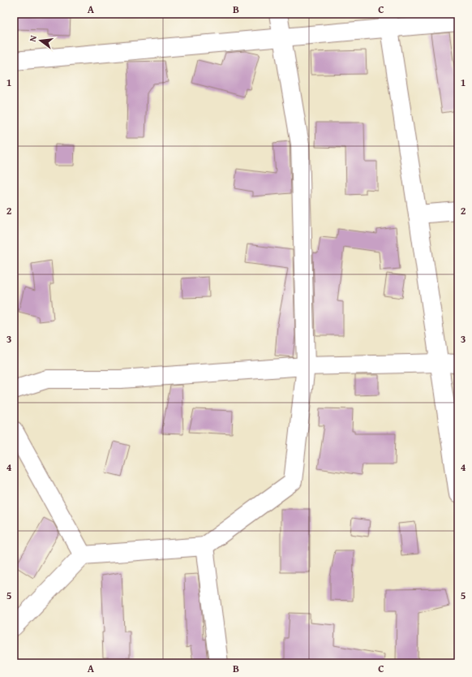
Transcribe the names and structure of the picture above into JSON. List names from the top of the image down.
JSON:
{
  "north": "left",
  "grid": {
    "columns": ["A", "B", "C"],
    "rows": [
      "1",
      "2",
      "3",
      "4",
      "5"
    ]
  }
}
